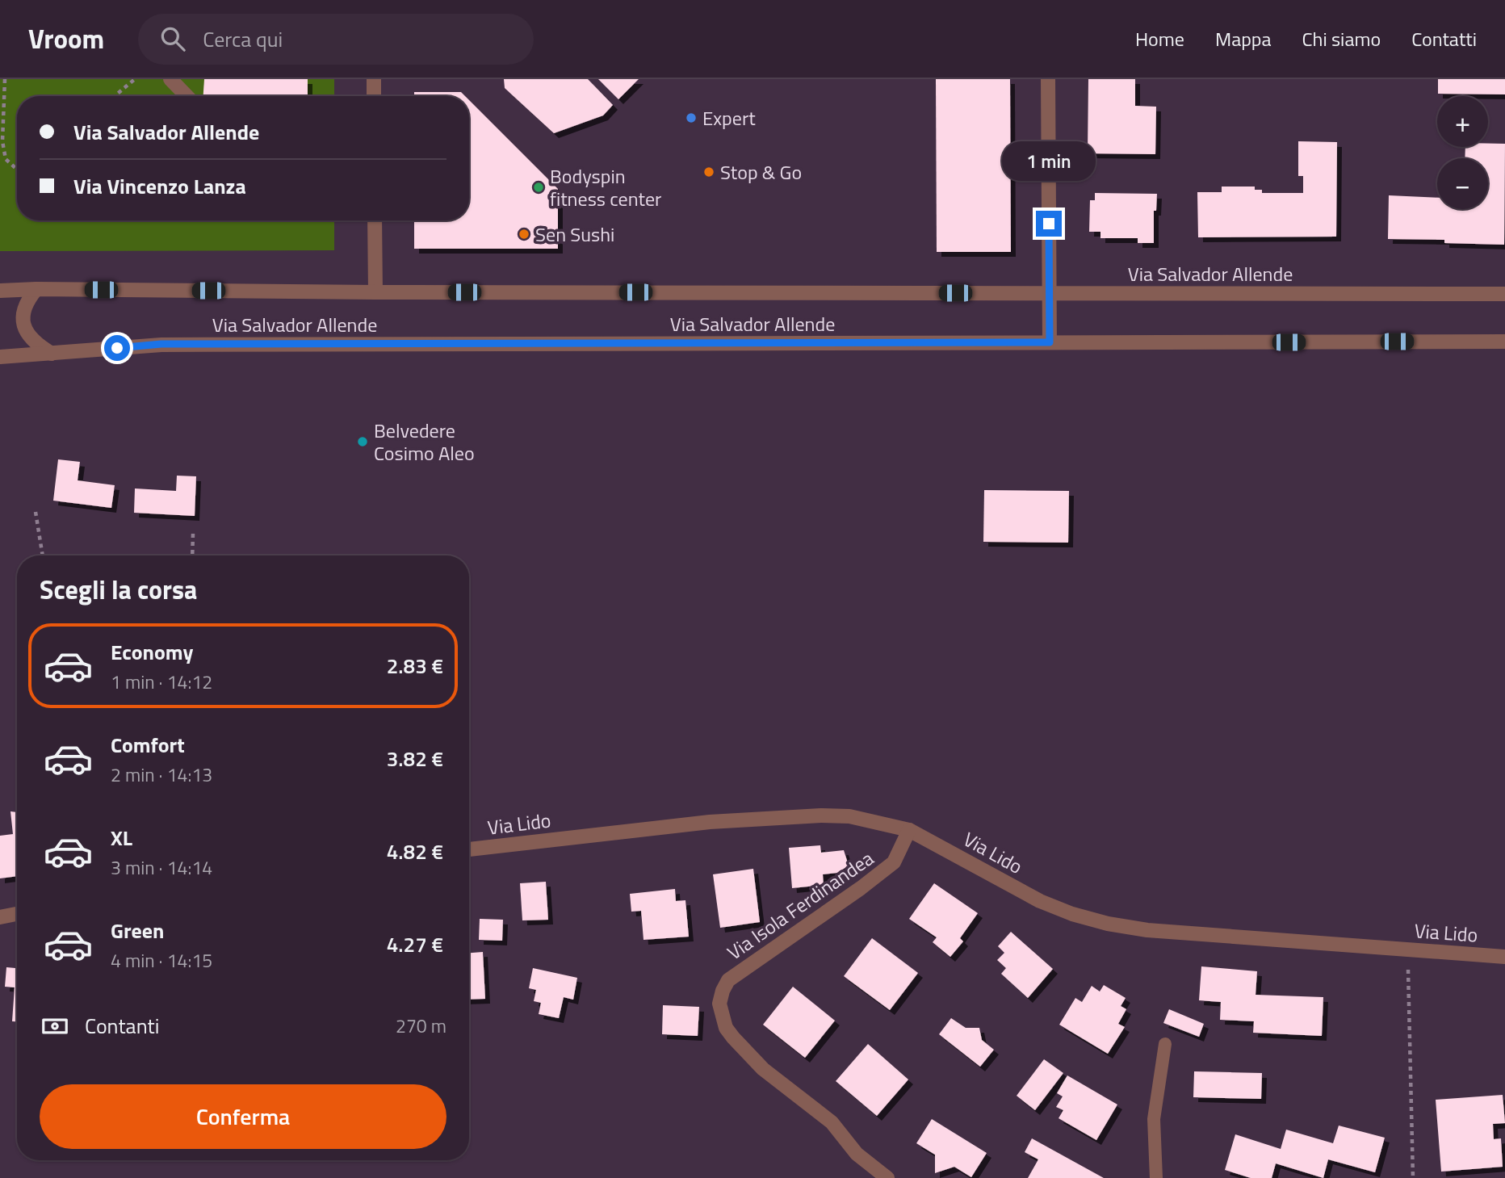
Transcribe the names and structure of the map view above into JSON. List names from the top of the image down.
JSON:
{
  "streets": {
    "street": ["Via Salvador Allende", "Via Lido", "Via Isola Ferdinandea"]
  },
  "crossings": [
    ["Via Lido", "Via Isola Ferdinandea"]
  ],
  "places": [
    "Expert",
    "Stop & Go",
    "Bodyspin fitness center",
    "Sen Sushi",
    "Belvedere Cosimo Aleo"
  ],
  "page": {
    "header": "Vroom",
    "search": "Cerca qui",
    "nav": [
      "Home",
      "Mappa",
      "Chi siamo",
      "Contatti"
    ],
    "map_buttons": ["+", "−"],
    "banner": ["Via Salvador Allende", "Via Vincenzo Lanza"],
    "bubble": "1 min",
    "heading": "Scegli la corsa",
    "list": [
      {
        "name": "Economy",
        "note": "1 min · 14:12",
        "value": "2.83 €"
      },
      {
        "name": "Comfort",
        "note": "2 min · 14:13",
        "value": "3.82 €"
      },
      {
        "name": "XL",
        "note": "3 min · 14:14",
        "value": "4.82 €"
      },
      {
        "name": "Green",
        "note": "4 min · 14:15",
        "value": "4.27 €"
      }
    ],
    "pay": ["Contanti", "270 m"],
    "buttons": "Conferma"
  }
}
